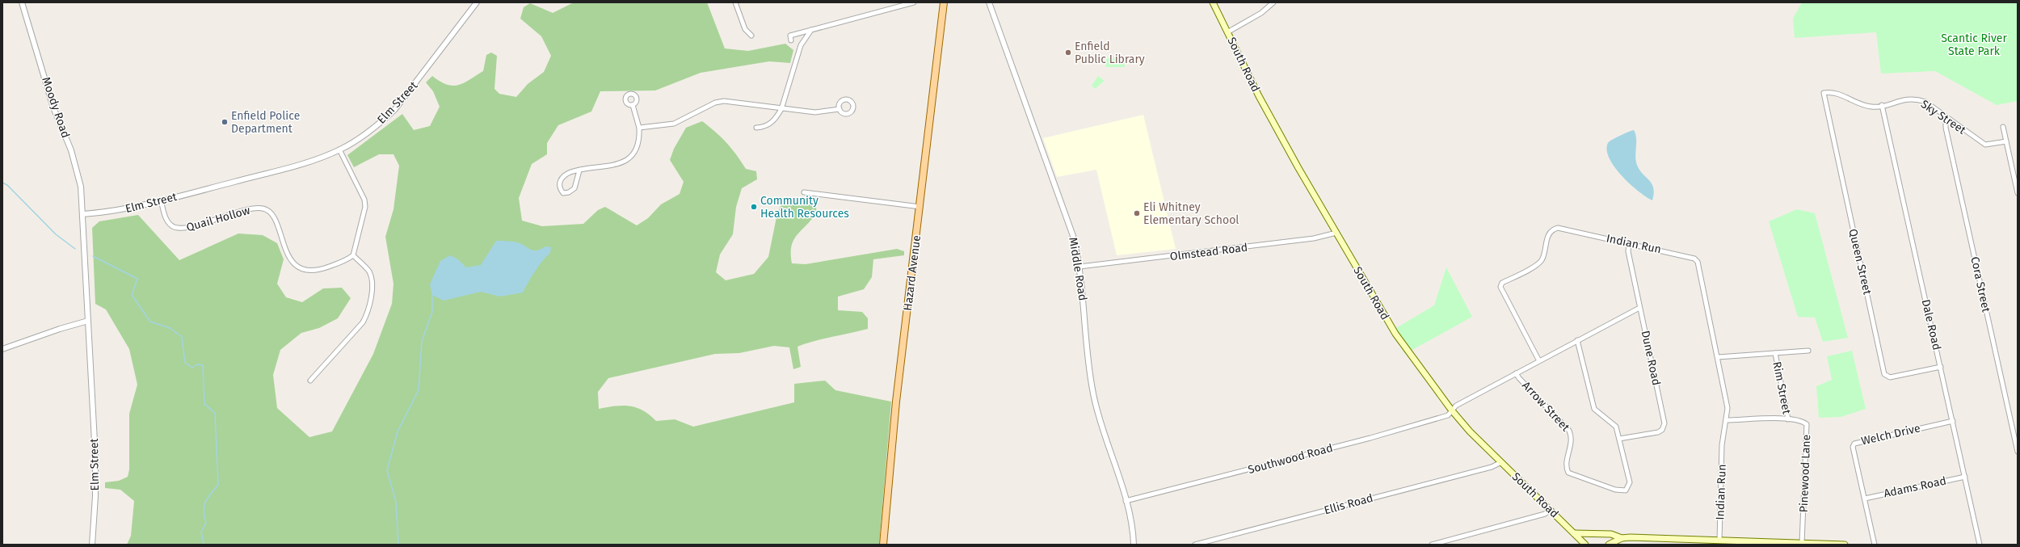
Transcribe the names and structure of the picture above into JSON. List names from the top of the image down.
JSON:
{
  "streets": {
    "main road": ["South Road", "Hazard Avenue"],
    "street": [
      "Elm Street",
      "Moody Road",
      "Sky Street",
      "Quail Hollow",
      "Indian Run",
      "Olmstead Road",
      "Queen Street",
      "Middle Road",
      "Cora Street",
      "Dale Road",
      "Dune Road",
      "Rim Street",
      "Arrow Street",
      "Welch Drive",
      "Southwood Road",
      "Pinewood Lane",
      "Adams Road",
      "Ellis Road"
    ]
  },
  "crossings": [
    ["South Road", "Olmstead Road"],
    ["South Road", "Southwood Road"],
    ["South Road", "Ellis Road"],
    ["Elm Street", "Moody Road"],
    ["Elm Street", "Quail Hollow"],
    ["Sky Street", "Queen Street"],
    ["Sky Street", "Cora Street"],
    ["Sky Street", "Dale Road"],
    ["Indian Run", "Dune Road"],
    ["Indian Run", "Rim Street"],
    ["Olmstead Road", "Middle Road"],
    ["Queen Street", "Dale Road"],
    ["Middle Road", "Southwood Road"],
    ["Dale Road", "Welch Drive"],
    ["Dale Road", "Adams Road"],
    ["Dune Road", "Arrow Street"],
    ["Rim Street", "Pinewood Lane"],
    ["Welch Drive", "Adams Road"]
  ],
  "parks": ["Scantic River State Park"],
  "places": [
    "Enfield Public Library",
    "Enfield Police Department",
    "Community Health Resources",
    "Eli Whitney Elementary School"
  ]
}
